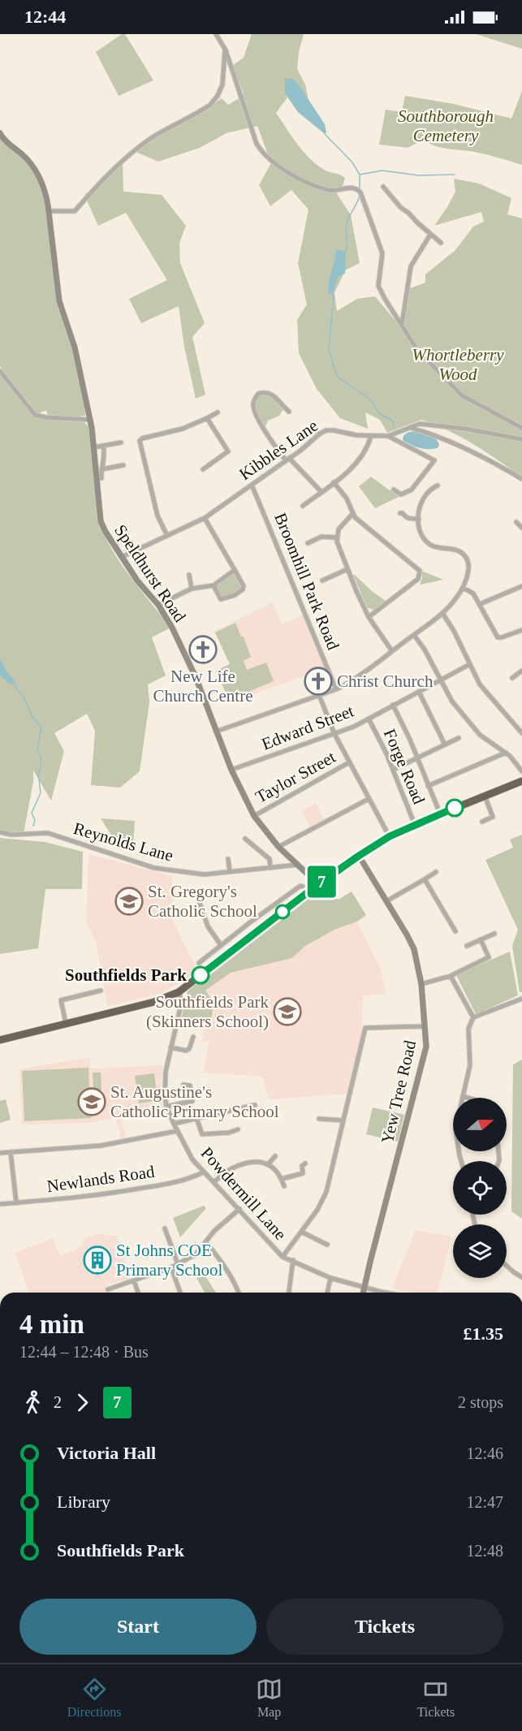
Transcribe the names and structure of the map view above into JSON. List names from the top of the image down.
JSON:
{
  "streets": {
    "street": [
      "Kibbles Lane",
      "Speldhurst Road",
      "Broomhill Park Road",
      "Edward Street",
      "Forge Road",
      "Taylor Street",
      "Reynolds Lane",
      "Yew Tree Road",
      "Newlands Road",
      "Powdermill Lane"
    ]
  },
  "crossings": [
    ["Kibbles Lane", "Speldhurst Road"],
    ["Kibbles Lane", "Broomhill Park Road"],
    ["Speldhurst Road", "Edward Street"],
    ["Speldhurst Road", "Taylor Street"],
    ["Speldhurst Road", "Reynolds Lane"],
    ["Edward Street", "Forge Road"],
    ["Yew Tree Road", "Powdermill Lane"],
    ["Newlands Road", "Powdermill Lane"]
  ],
  "parks": ["Southborough Cemetery", "Whortleberry Wood"],
  "places": {
    "church": ["New Life Church Centre", "Christ Church"],
    "school or university": ["St. Gregory's Catholic School", "Southfields Park (Skinners School)", "St. Augustine's Catholic Primary School"],
    "other": ["Southfields Park"],
    "building": ["St Johns COE Primary School"]
  },
  "lines": ["bus line 7"],
  "north": "right",
  "page": {
    "status": "12:44",
    "on_map": "7",
    "heading": ["4 min", "12:44 – 12:48 · Bus", "£1.35"],
    "legs": ["2", "7", "2 stops"],
    "list": [
      {
        "name": "Victoria Hall",
        "value": "12:46"
      },
      {
        "name": "Library",
        "value": "12:47"
      },
      {
        "name": "Southfields Park",
        "value": "12:48"
      }
    ],
    "buttons": ["Start", "Tickets"],
    "tabs": ["Directions", "Map", "Tickets"]
  }
}
